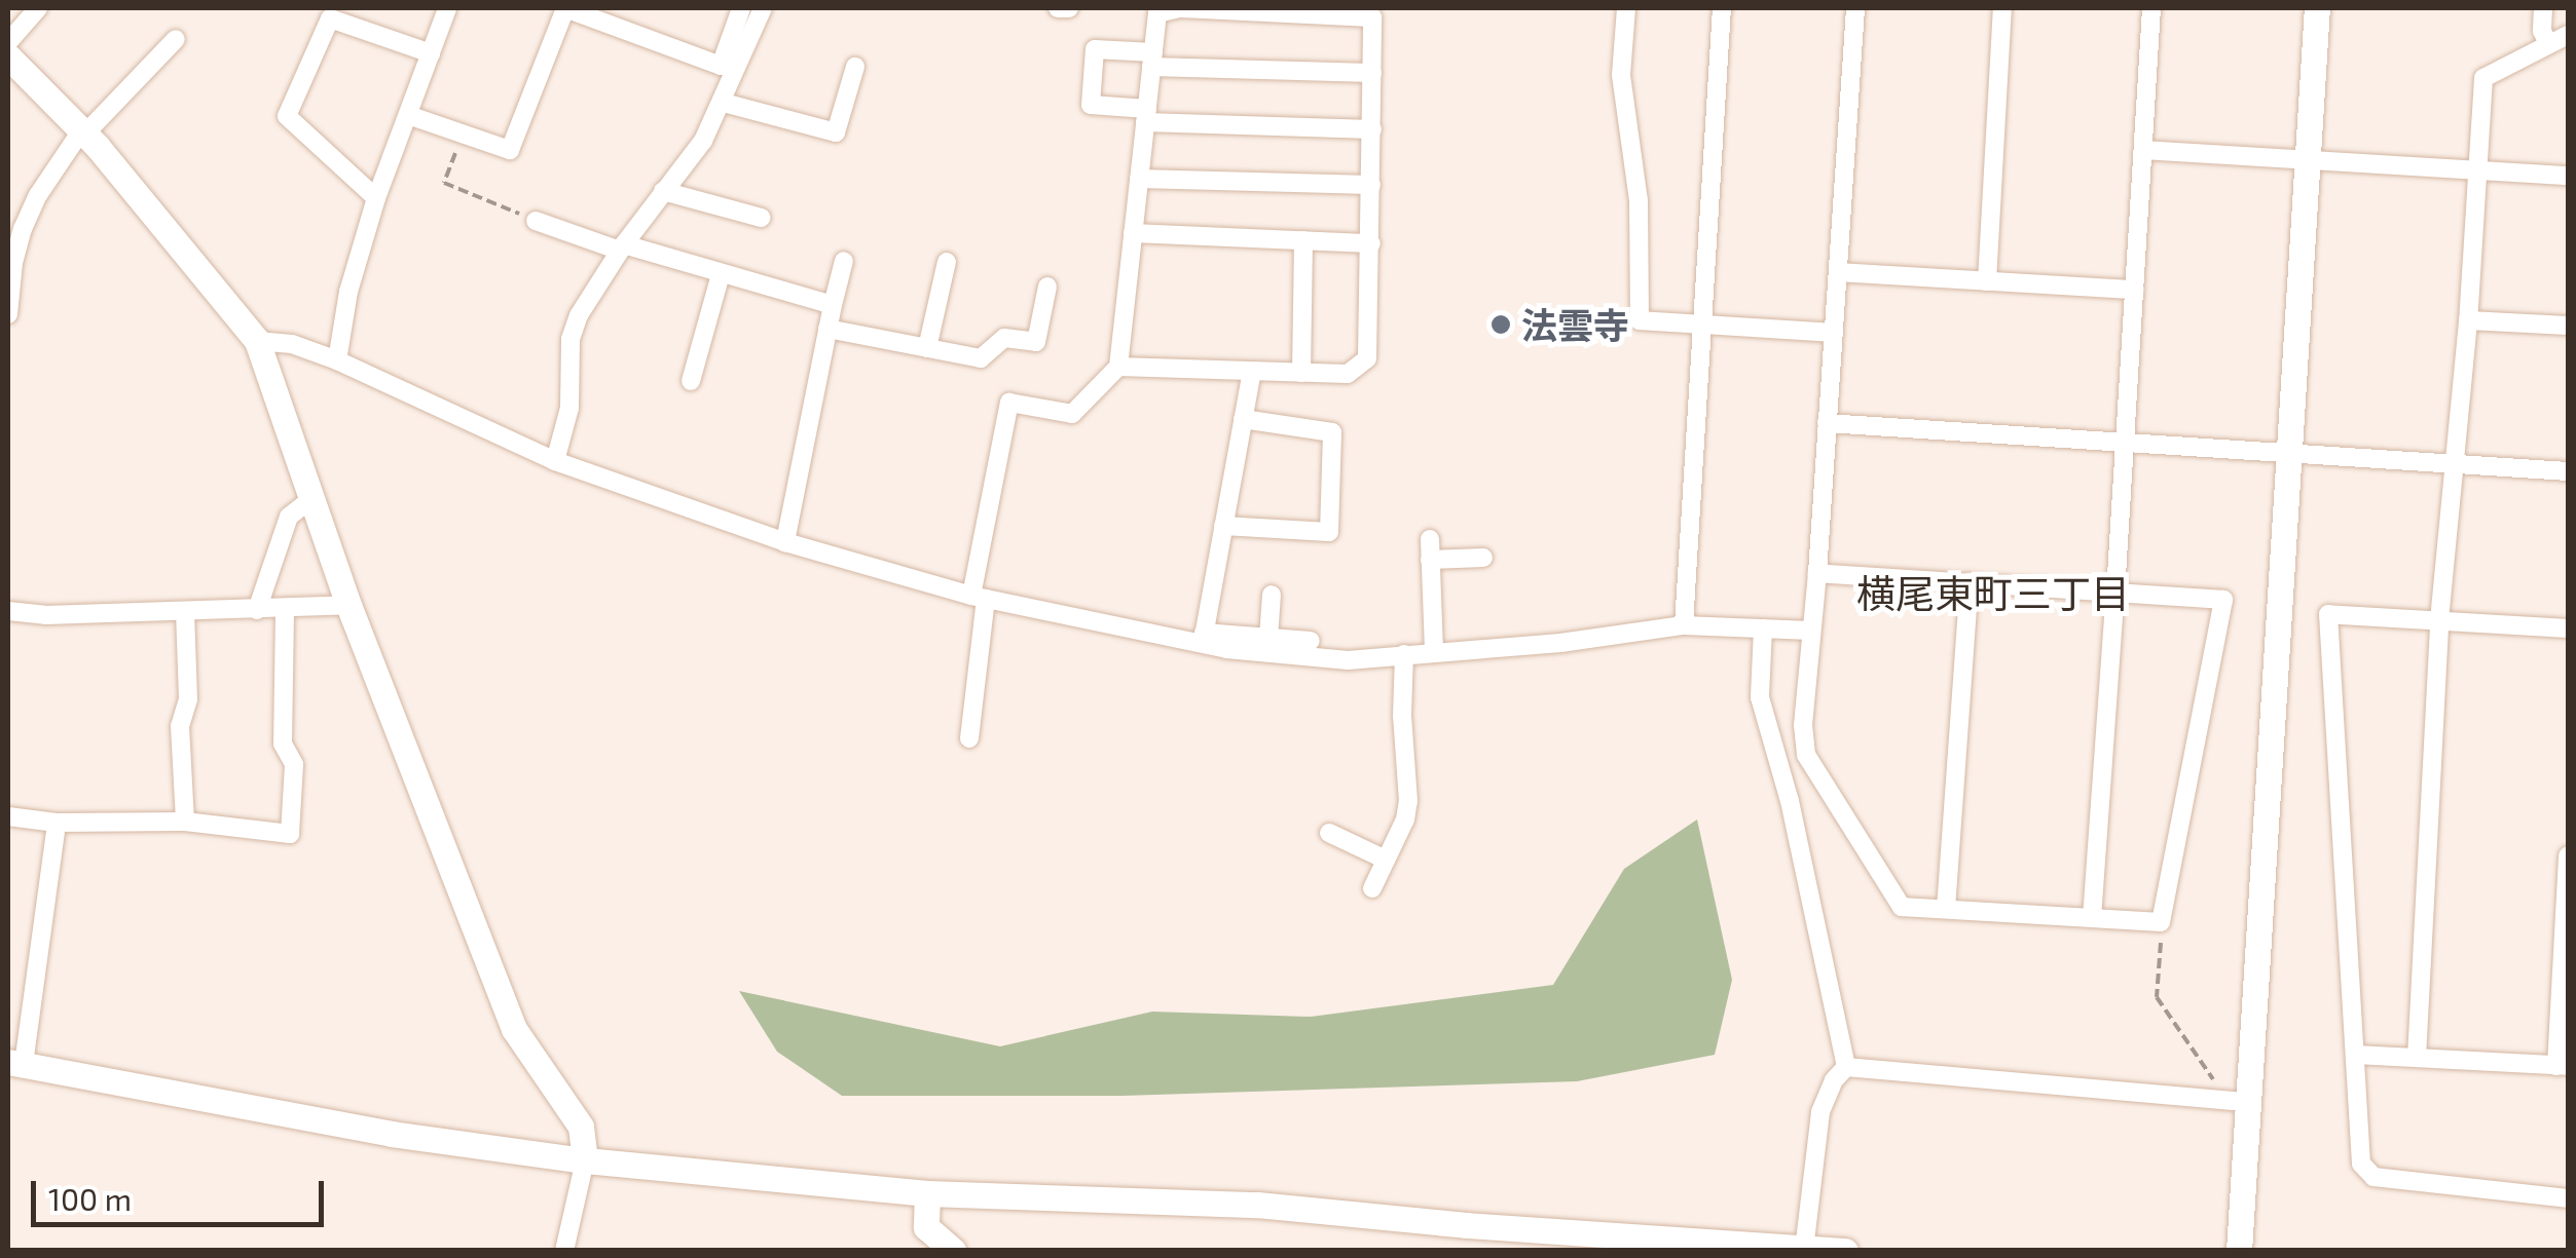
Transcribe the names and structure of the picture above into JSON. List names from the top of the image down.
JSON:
{
  "districts": ["横尾東町三丁目"],
  "places": ["法雲寺"],
  "scale_bar": "100 m"
}
